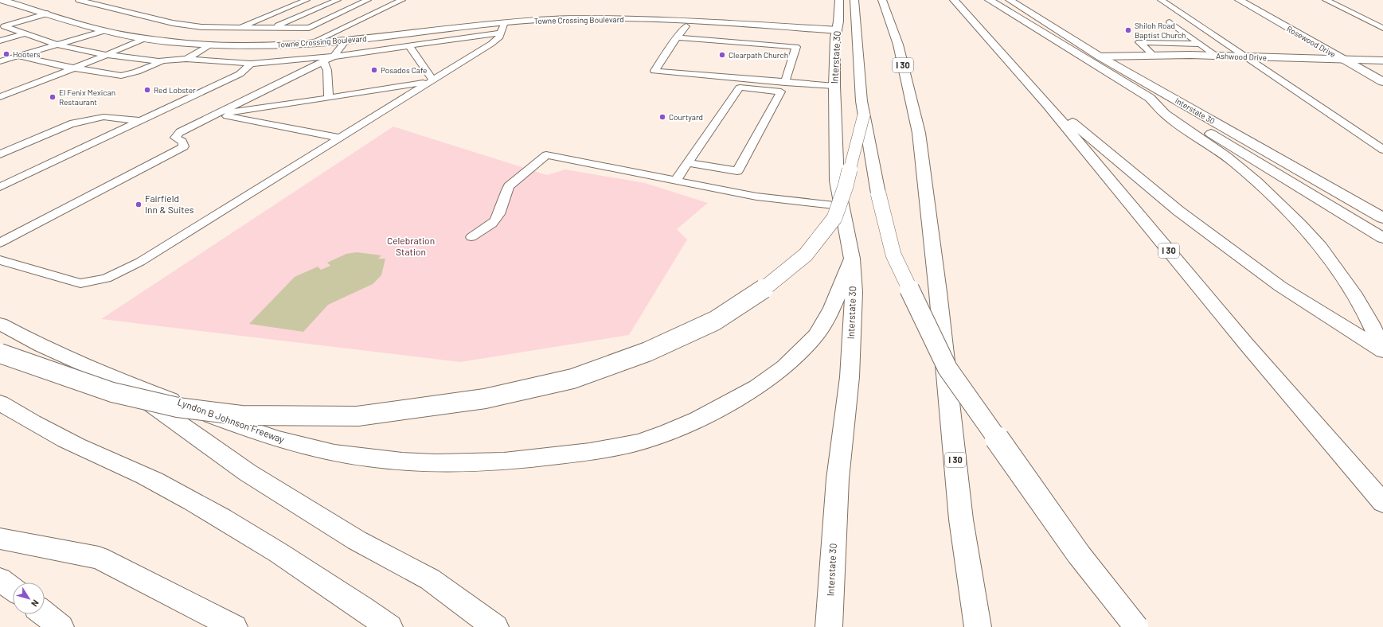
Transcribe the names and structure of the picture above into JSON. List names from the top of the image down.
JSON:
{
  "streets": {
    "main road": [
      "Towne Crossing Boulevard",
      "Rosewood Drive",
      "Ashwood Drive",
      "Interstate 30",
      "I 30",
      "Lyndon B Johnson Freeway"
    ]
  },
  "crossings": [
    ["Towne Crossing Boulevard", "Interstate 30"],
    ["Rosewood Drive", "Ashwood Drive"],
    ["Ashwood Drive", "Interstate 30"],
    ["Interstate 30", "Lyndon B Johnson Freeway"]
  ],
  "parks": ["Celebration Station"],
  "places": [
    "Shiloh Road Baptist Church",
    "Hooters",
    "Clearpath Church",
    "Posados Cafe",
    "Red Lobster",
    "El Fenix Mexican Restaurant",
    "Courtyard",
    "Fairfield Inn & Suites"
  ],
  "north": "bottom right"
}
